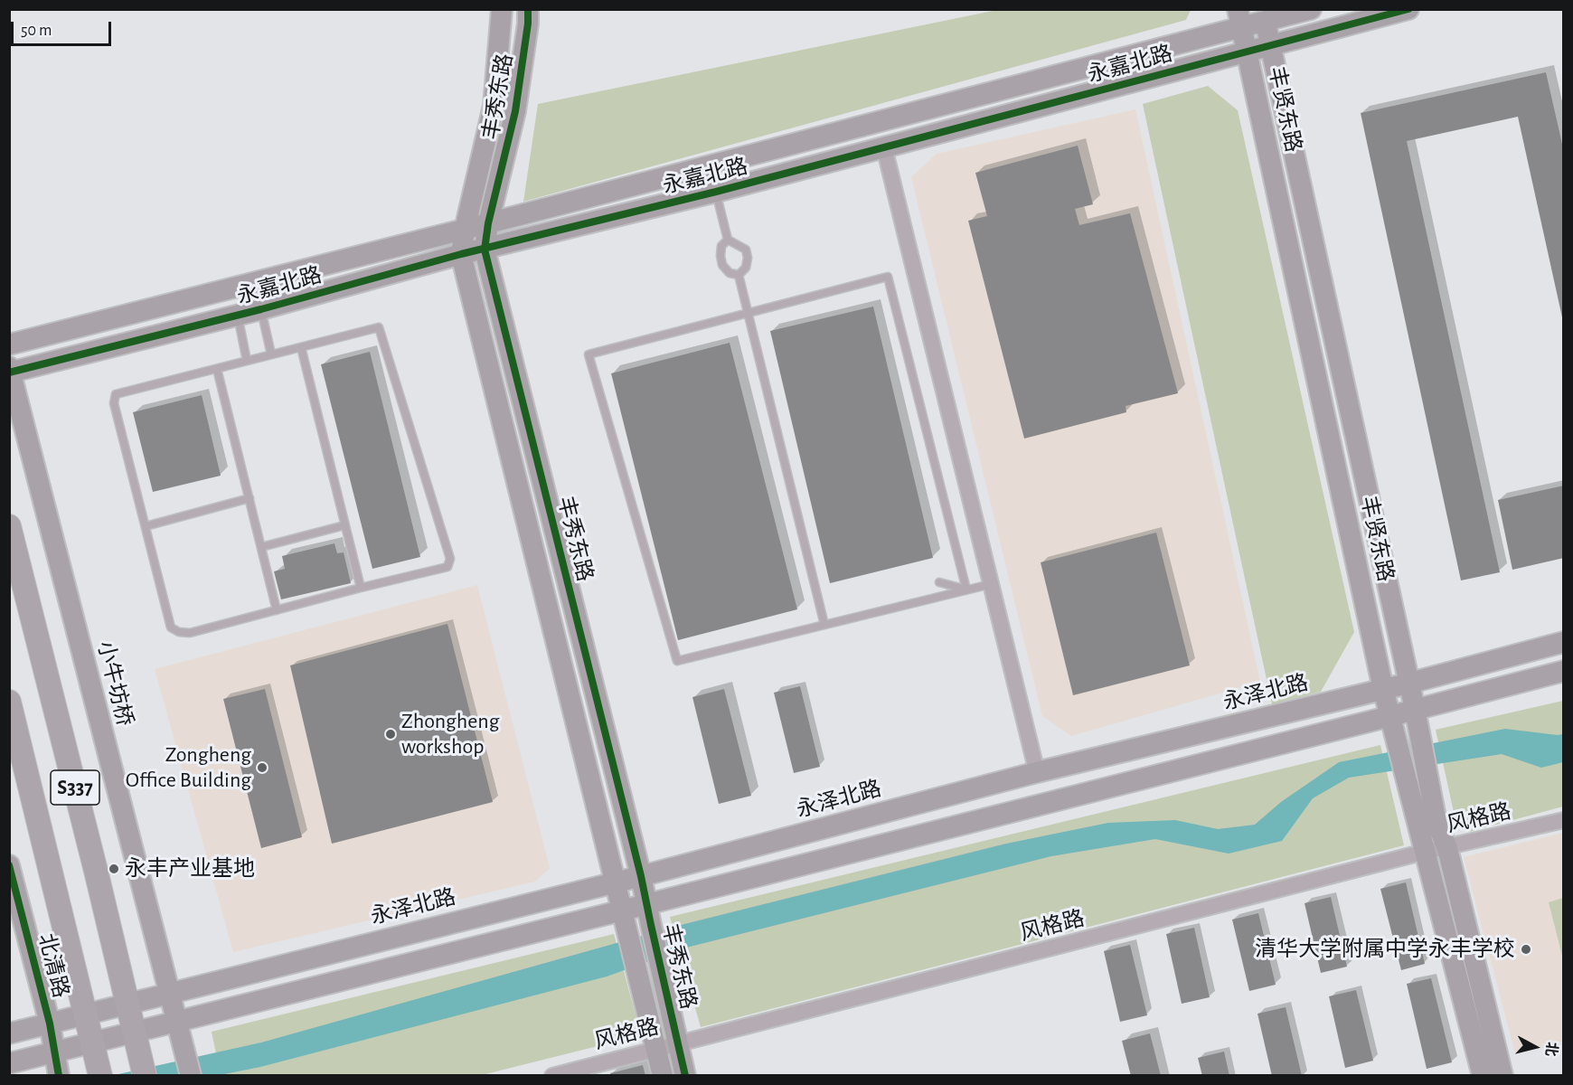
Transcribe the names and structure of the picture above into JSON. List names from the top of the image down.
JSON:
{
  "streets": {
    "main road": ["S337", "北清路"],
    "street": [
      "永嘉北路",
      "丰秀东路",
      "丰贤东路",
      "小牛坊桥",
      "永泽北路",
      "风格路"
    ]
  },
  "crossings": [
    ["永嘉北路", "丰秀东路"],
    ["永嘉北路", "丰贤东路"],
    ["永嘉北路", "小牛坊桥"],
    ["丰秀东路", "永泽北路"],
    ["丰秀东路", "风格路"],
    ["丰贤东路", "永泽北路"],
    ["丰贤东路", "风格路"],
    ["小牛坊桥", "永泽北路"],
    ["永泽北路", "S337"],
    ["永泽北路", "北清路"]
  ],
  "places": [
    "Zhongheng workshop",
    "Zongheng Office Building",
    "永丰产业基地",
    "清华大学附属中学永丰学校"
  ],
  "scale_bar": "50 m",
  "north": "right"
}
